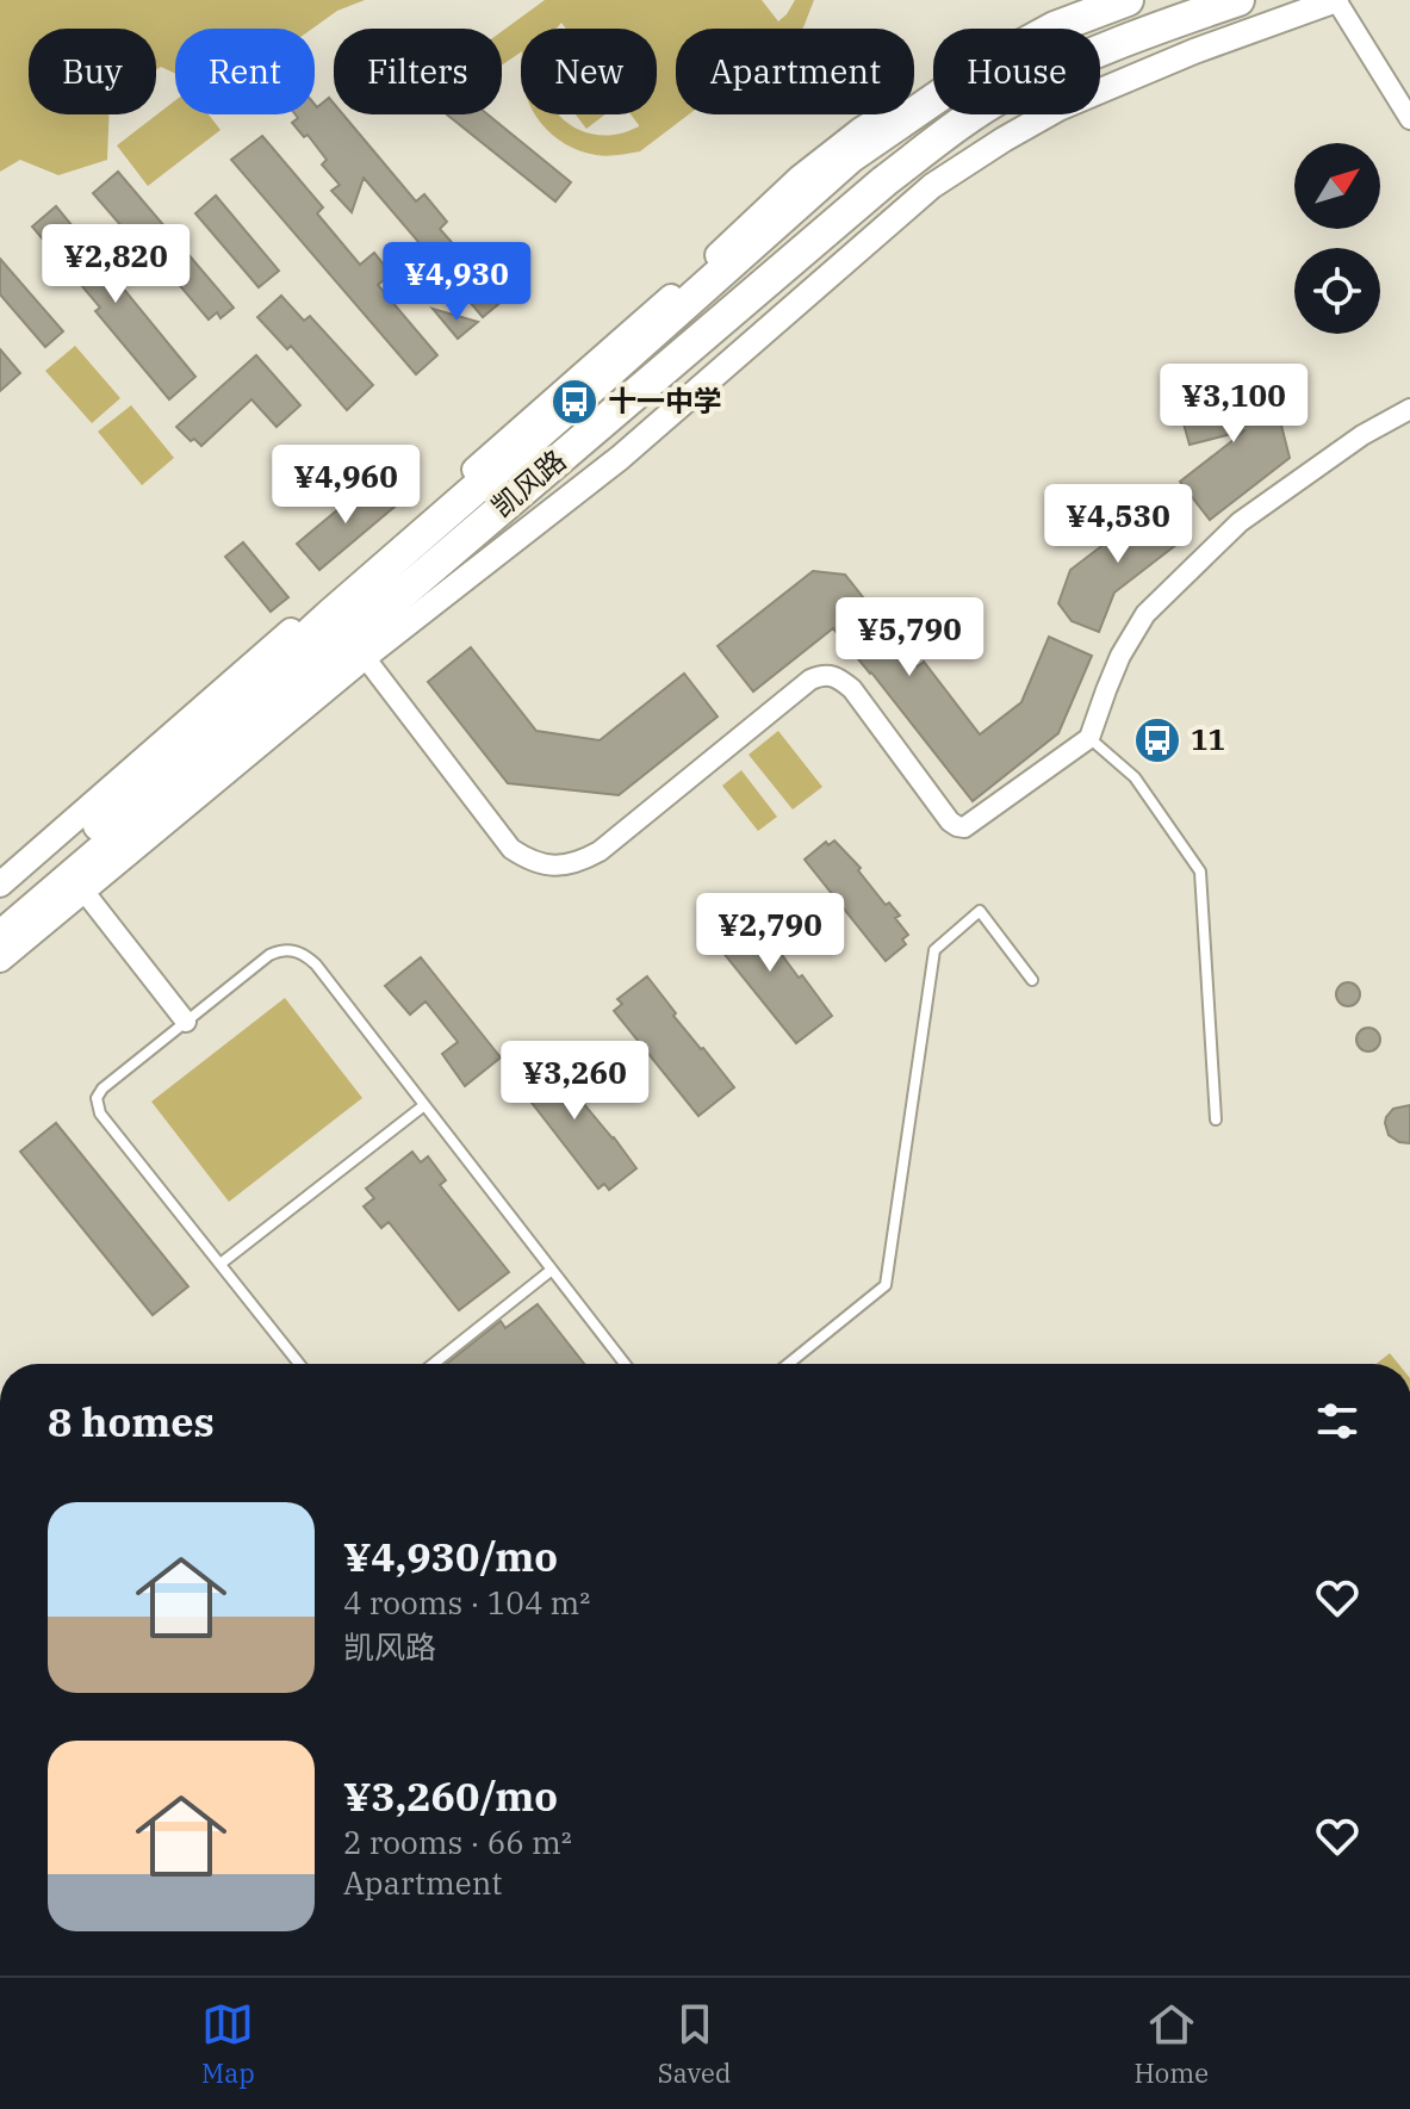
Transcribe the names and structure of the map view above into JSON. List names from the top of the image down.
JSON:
{
  "streets": {
    "highway": ["凯风路"]
  },
  "places": {
    "bus stop": ["十一中学", "11"]
  },
  "north": "top right",
  "page": {
    "chip": [
      "Buy",
      "Rent",
      "Filters",
      "New",
      "Apartment",
      "House"
    ],
    "price": [
      "¥2,820",
      "¥4,930",
      "¥3,100",
      "¥4,960",
      "¥4,530",
      "¥5,790",
      "¥2,790",
      "¥3,260"
    ],
    "heading": "8 homes",
    "list": [
      {
        "name": "¥4,930/mo",
        "note": "4 rooms · 104 m² · 凯风路"
      },
      {
        "name": "¥3,260/mo",
        "note": "2 rooms · 66 m² · Apartment"
      }
    ],
    "tabs": ["Map", "Saved", "Home"]
  }
}
